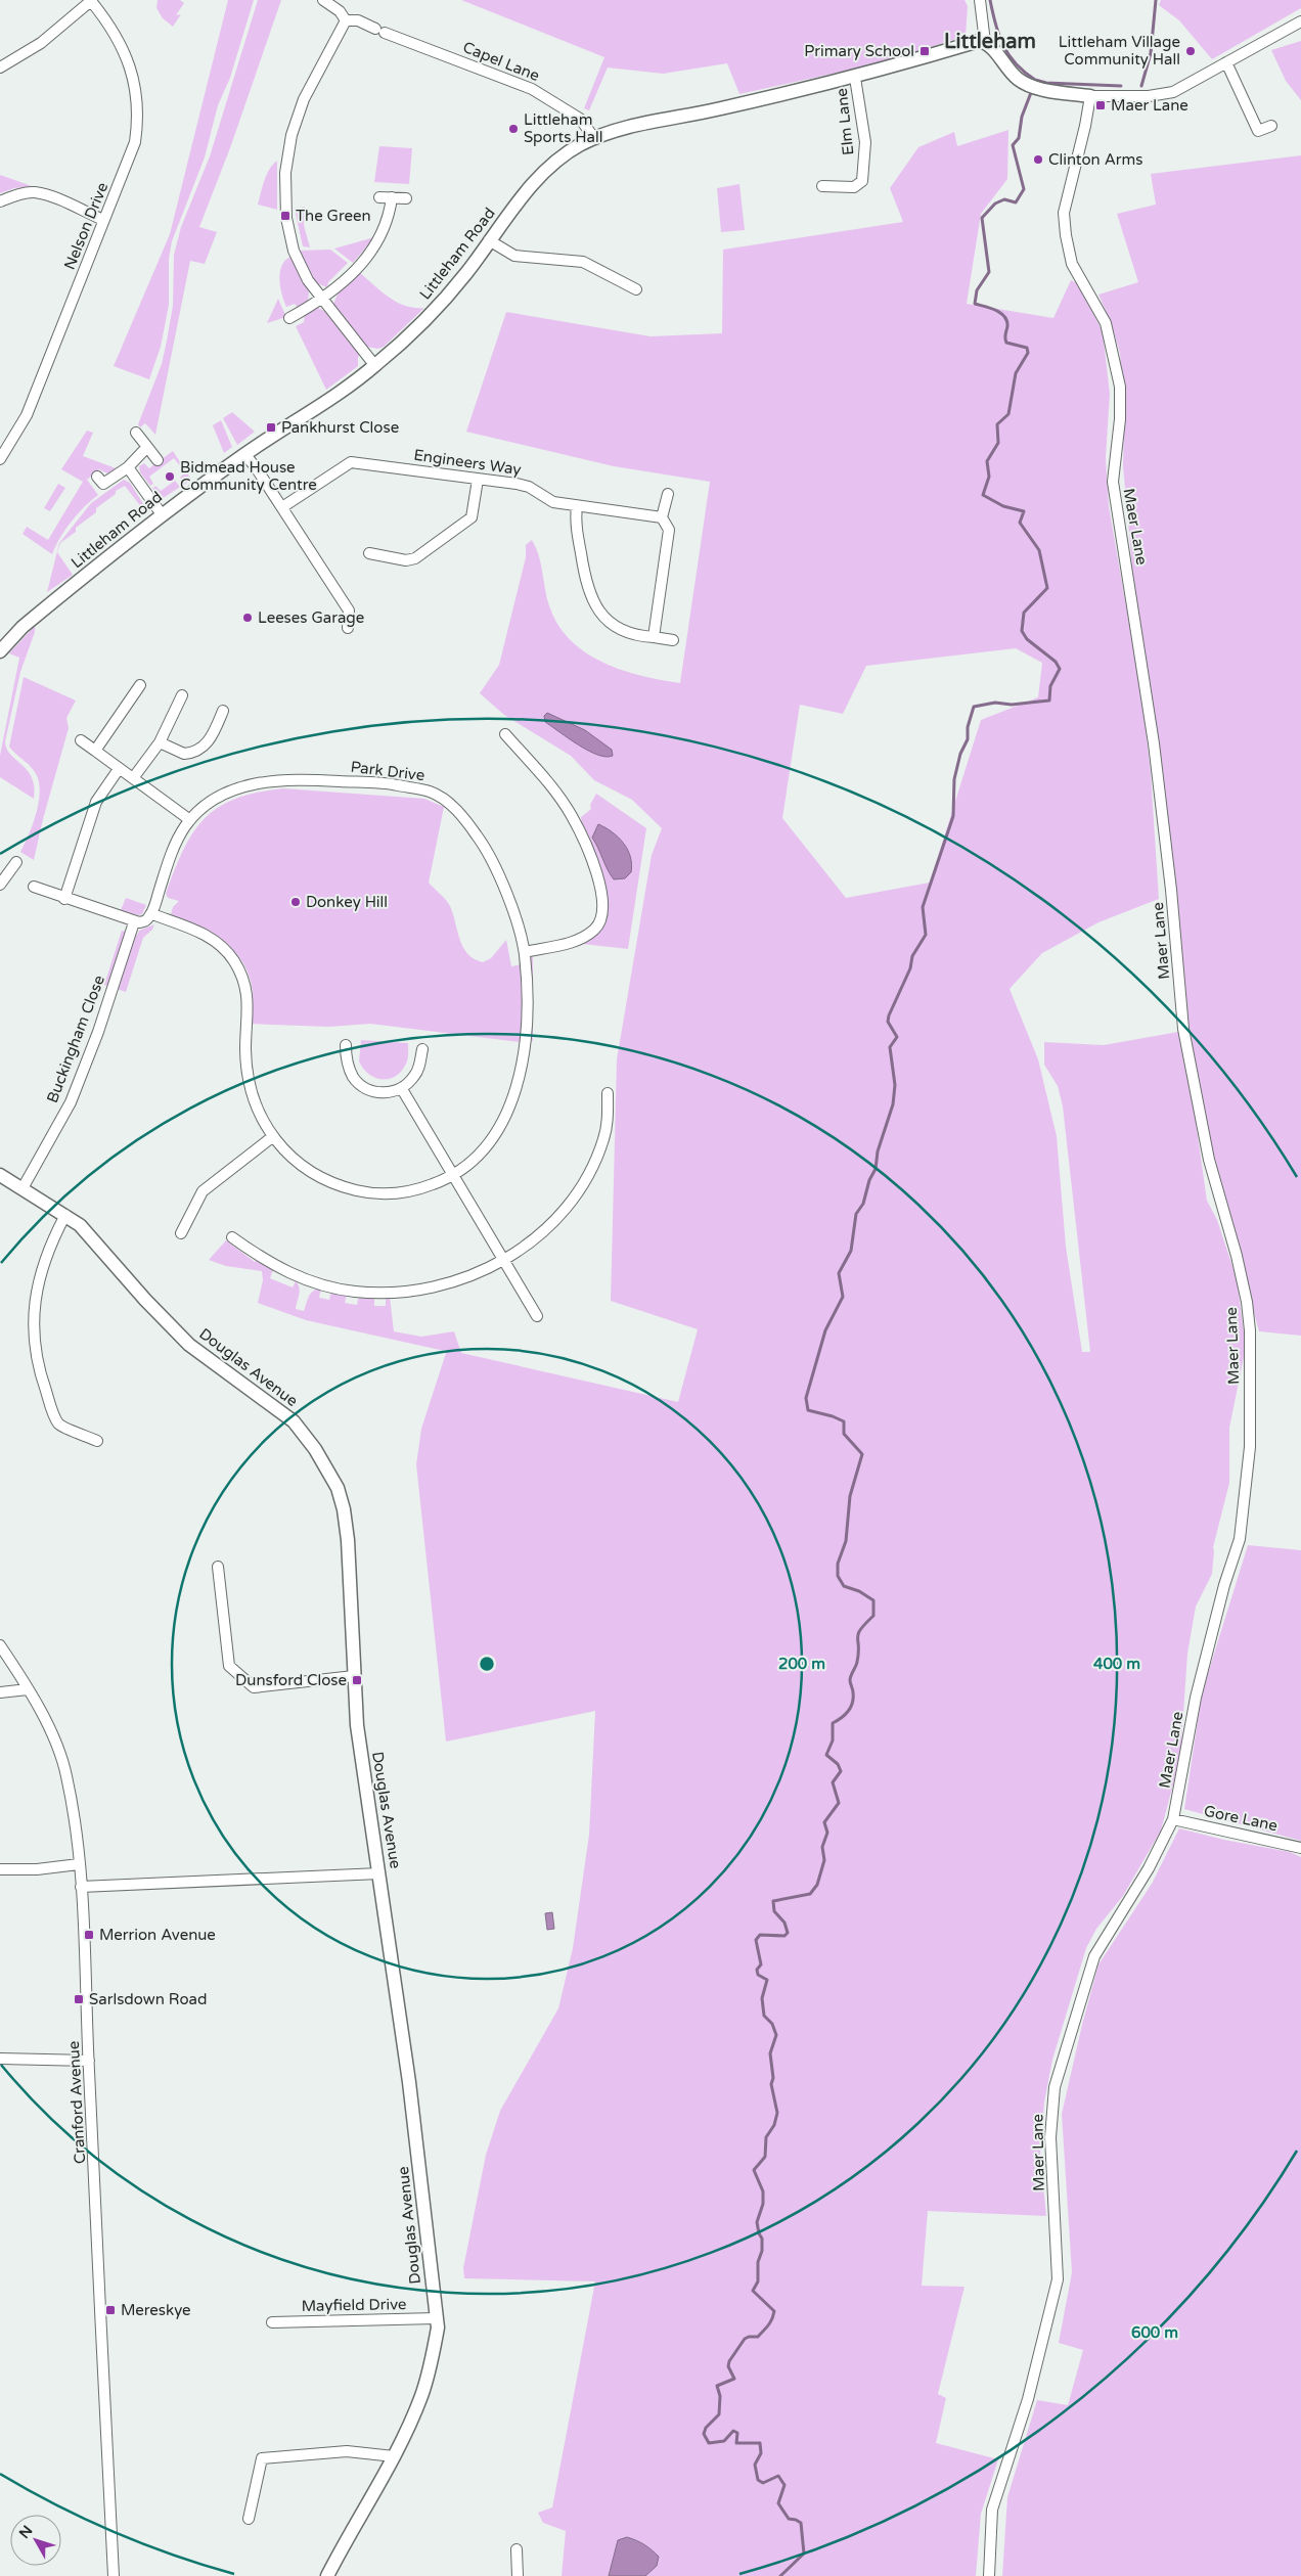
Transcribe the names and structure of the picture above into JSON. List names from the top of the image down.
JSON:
{
  "streets": {
    "street": [
      "Capel Lane",
      "Elm Lane",
      "Nelson Drive",
      "Littleham Road",
      "Engineers Way",
      "Maer Lane",
      "Park Drive",
      "Buckingham Close",
      "Douglas Avenue",
      "Gore Lane",
      "Cranford Avenue",
      "Mayfield Drive"
    ]
  },
  "crossings": [
    ["Capel Lane", "Littleham Road"],
    ["Elm Lane", "Littleham Road"],
    ["Maer Lane", "Gore Lane"],
    ["Buckingham Close", "Douglas Avenue"],
    ["Douglas Avenue", "Mayfield Drive"]
  ],
  "districts": ["Littleham"],
  "places": {
    "transit": [
      "Primary School",
      "Maer Lane",
      "The Green",
      "Pankhurst Close",
      "Dunsford Close",
      "Merrion Avenue",
      "Sarlsdown Road",
      "Mereskye"
    ],
    "other": [
      "Littleham Village Community Hall",
      "Littleham Sports Hall",
      "Clinton Arms",
      "Bidmead House Community Centre",
      "Leeses Garage",
      "Donkey Hill"
    ]
  },
  "north": "top left",
  "rings": ["200 m", "400 m", "600 m"]
}
